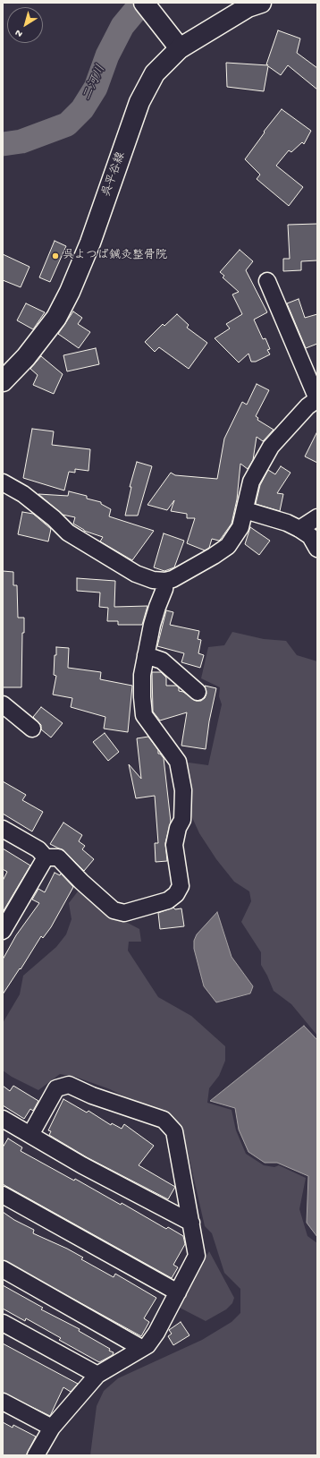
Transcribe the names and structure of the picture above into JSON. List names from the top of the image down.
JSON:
{
  "streets": {
    "main road": ["呉平谷線"]
  },
  "water": ["二河川"],
  "places": ["呉よつば鍼灸整骨院"],
  "north": "bottom left"
}
